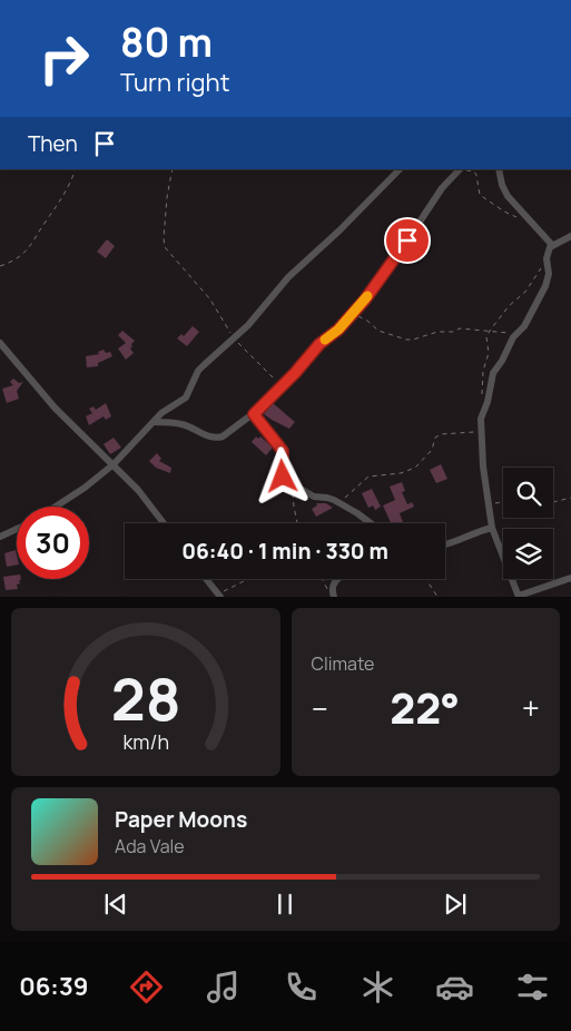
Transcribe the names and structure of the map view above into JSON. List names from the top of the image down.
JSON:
{
  "page": {
    "turn": ["80 m", "Turn right"],
    "then": "Then",
    "limit": "30",
    "trip": "06:40 · 1 min · 330 m",
    "tile": "Climate",
    "heat": ["−", "22°", "+"],
    "song": ["Paper Moons", "Ada Vale"],
    "tabs": "06:39",
    "gauge": ["28", "km/h"]
  }
}
